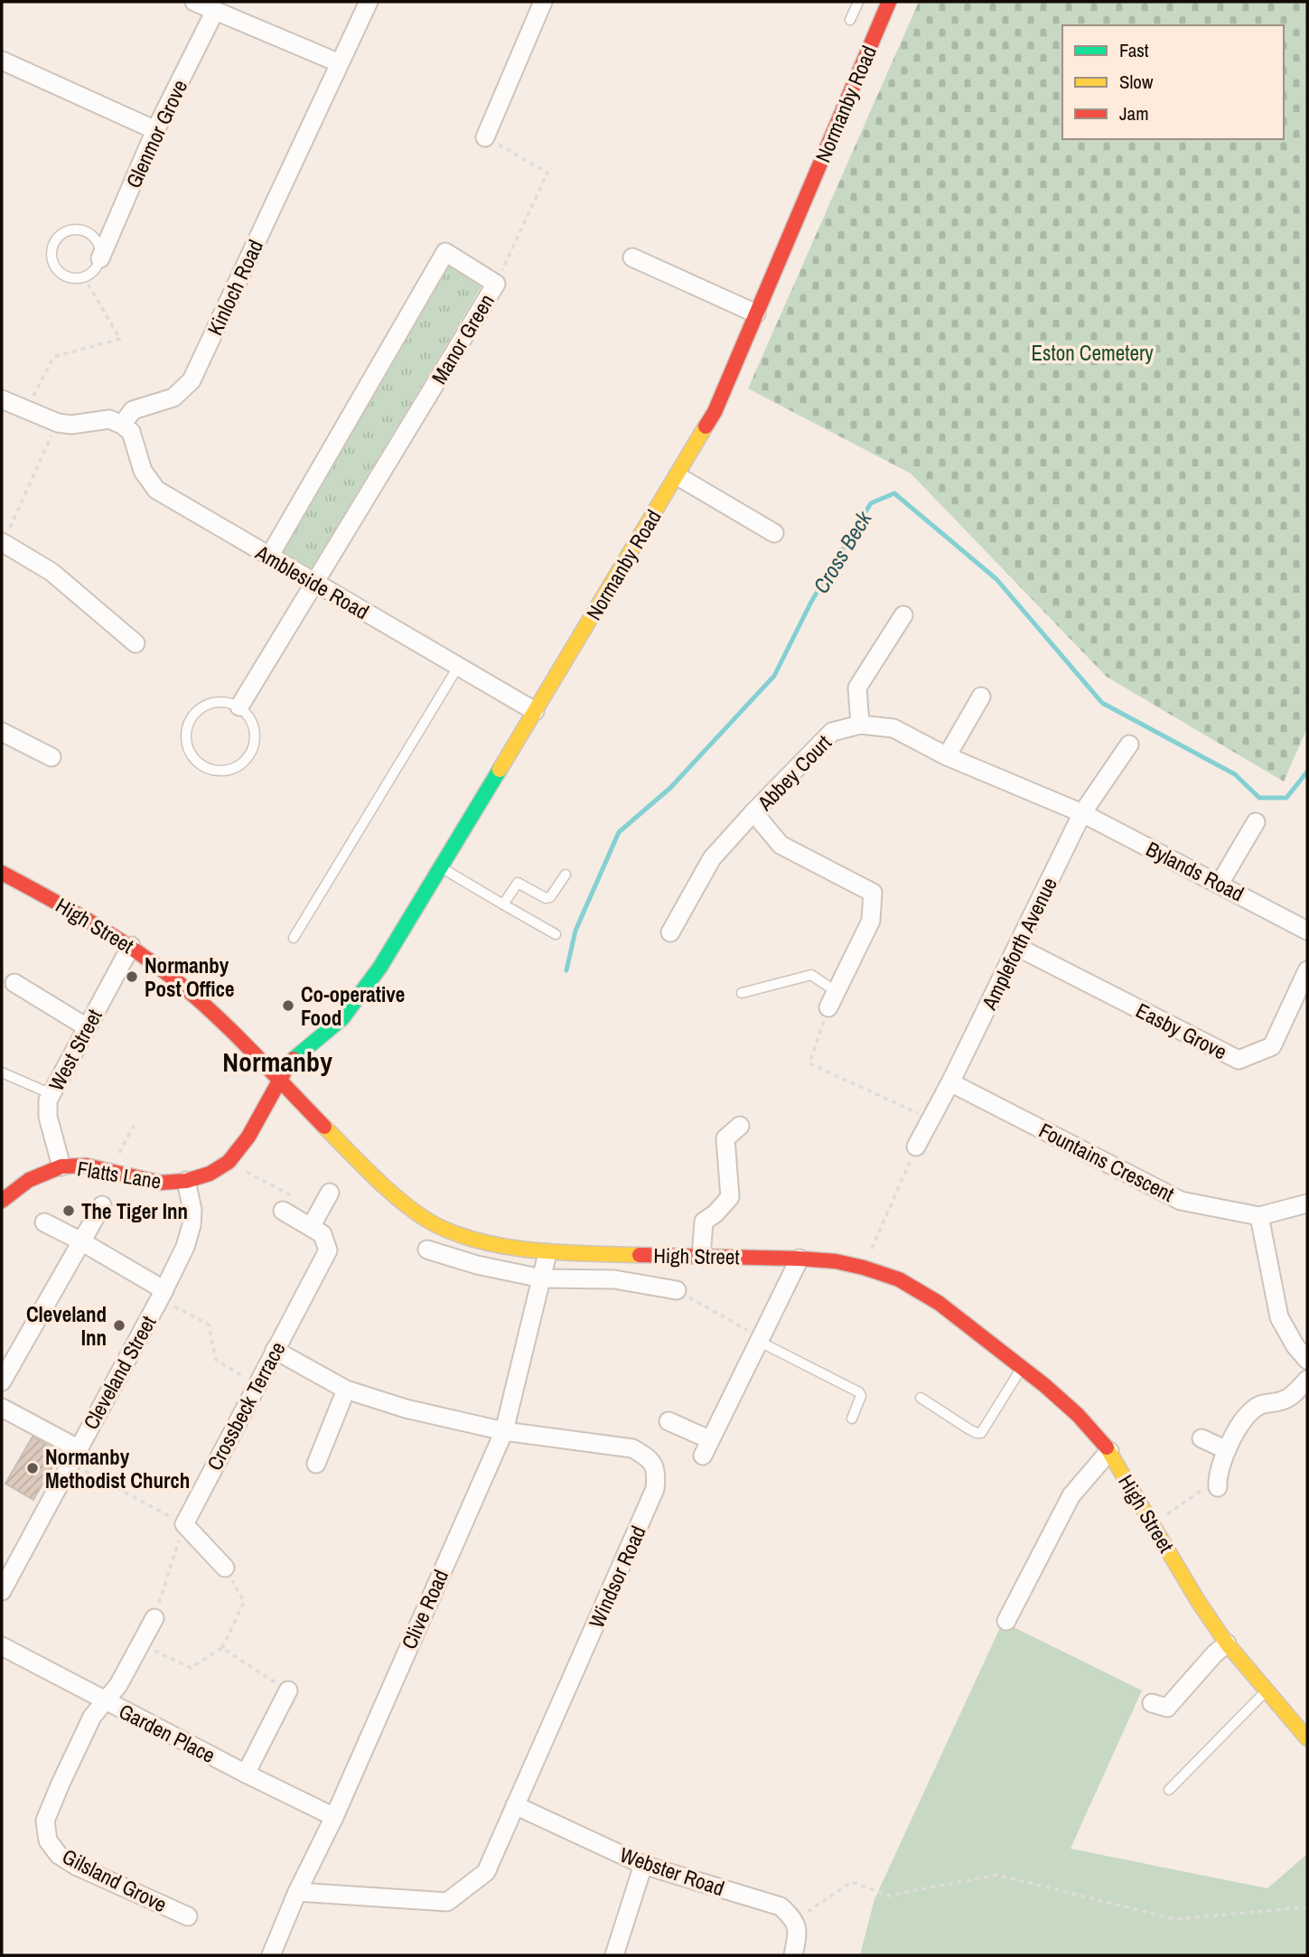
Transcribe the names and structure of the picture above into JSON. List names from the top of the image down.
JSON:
{
  "streets": {
    "main road": ["Normanby Road", "High Street", "Flatts Lane"],
    "street": [
      "Glenmor Grove",
      "Kinloch Road",
      "Manor Green",
      "Ambleside Road",
      "Abbey Court",
      "Bylands Road",
      "Ampleforth Avenue",
      "Easby Grove",
      "West Street",
      "Fountains Crescent",
      "Cleveland Street",
      "Crossbeck Terrace",
      "Windsor Road",
      "Clive Road",
      "Garden Place",
      "Webster Road",
      "Gilsland Grove"
    ]
  },
  "crossings": [
    ["Normanby Road", "Ambleside Road"],
    ["Normanby Road", "High Street"],
    ["Normanby Road", "Flatts Lane"],
    ["Kinloch Road", "Ambleside Road"],
    ["Manor Green", "Ambleside Road"],
    ["Abbey Court", "Bylands Road"],
    ["Abbey Court", "Ampleforth Avenue"],
    ["Bylands Road", "Ampleforth Avenue"],
    ["High Street", "West Street"],
    ["High Street", "Flatts Lane"],
    ["High Street", "Clive Road"],
    ["Ampleforth Avenue", "Easby Grove"],
    ["Ampleforth Avenue", "Fountains Crescent"],
    ["West Street", "Flatts Lane"],
    ["Flatts Lane", "Cleveland Street"],
    ["Crossbeck Terrace", "Windsor Road"],
    ["Windsor Road", "Clive Road"],
    ["Windsor Road", "Webster Road"],
    ["Clive Road", "Garden Place"],
    ["Garden Place", "Gilsland Grove"]
  ],
  "districts": ["Normanby"],
  "water": ["Cross Beck"],
  "parks": ["Eston Cemetery"],
  "places": [
    "Normanby Post Office",
    "Co-operative Food",
    "The Tiger Inn",
    "Cleveland Inn",
    "Normanby Methodist Church"
  ],
  "legend": ["Fast", "Slow", "Jam"]
}
